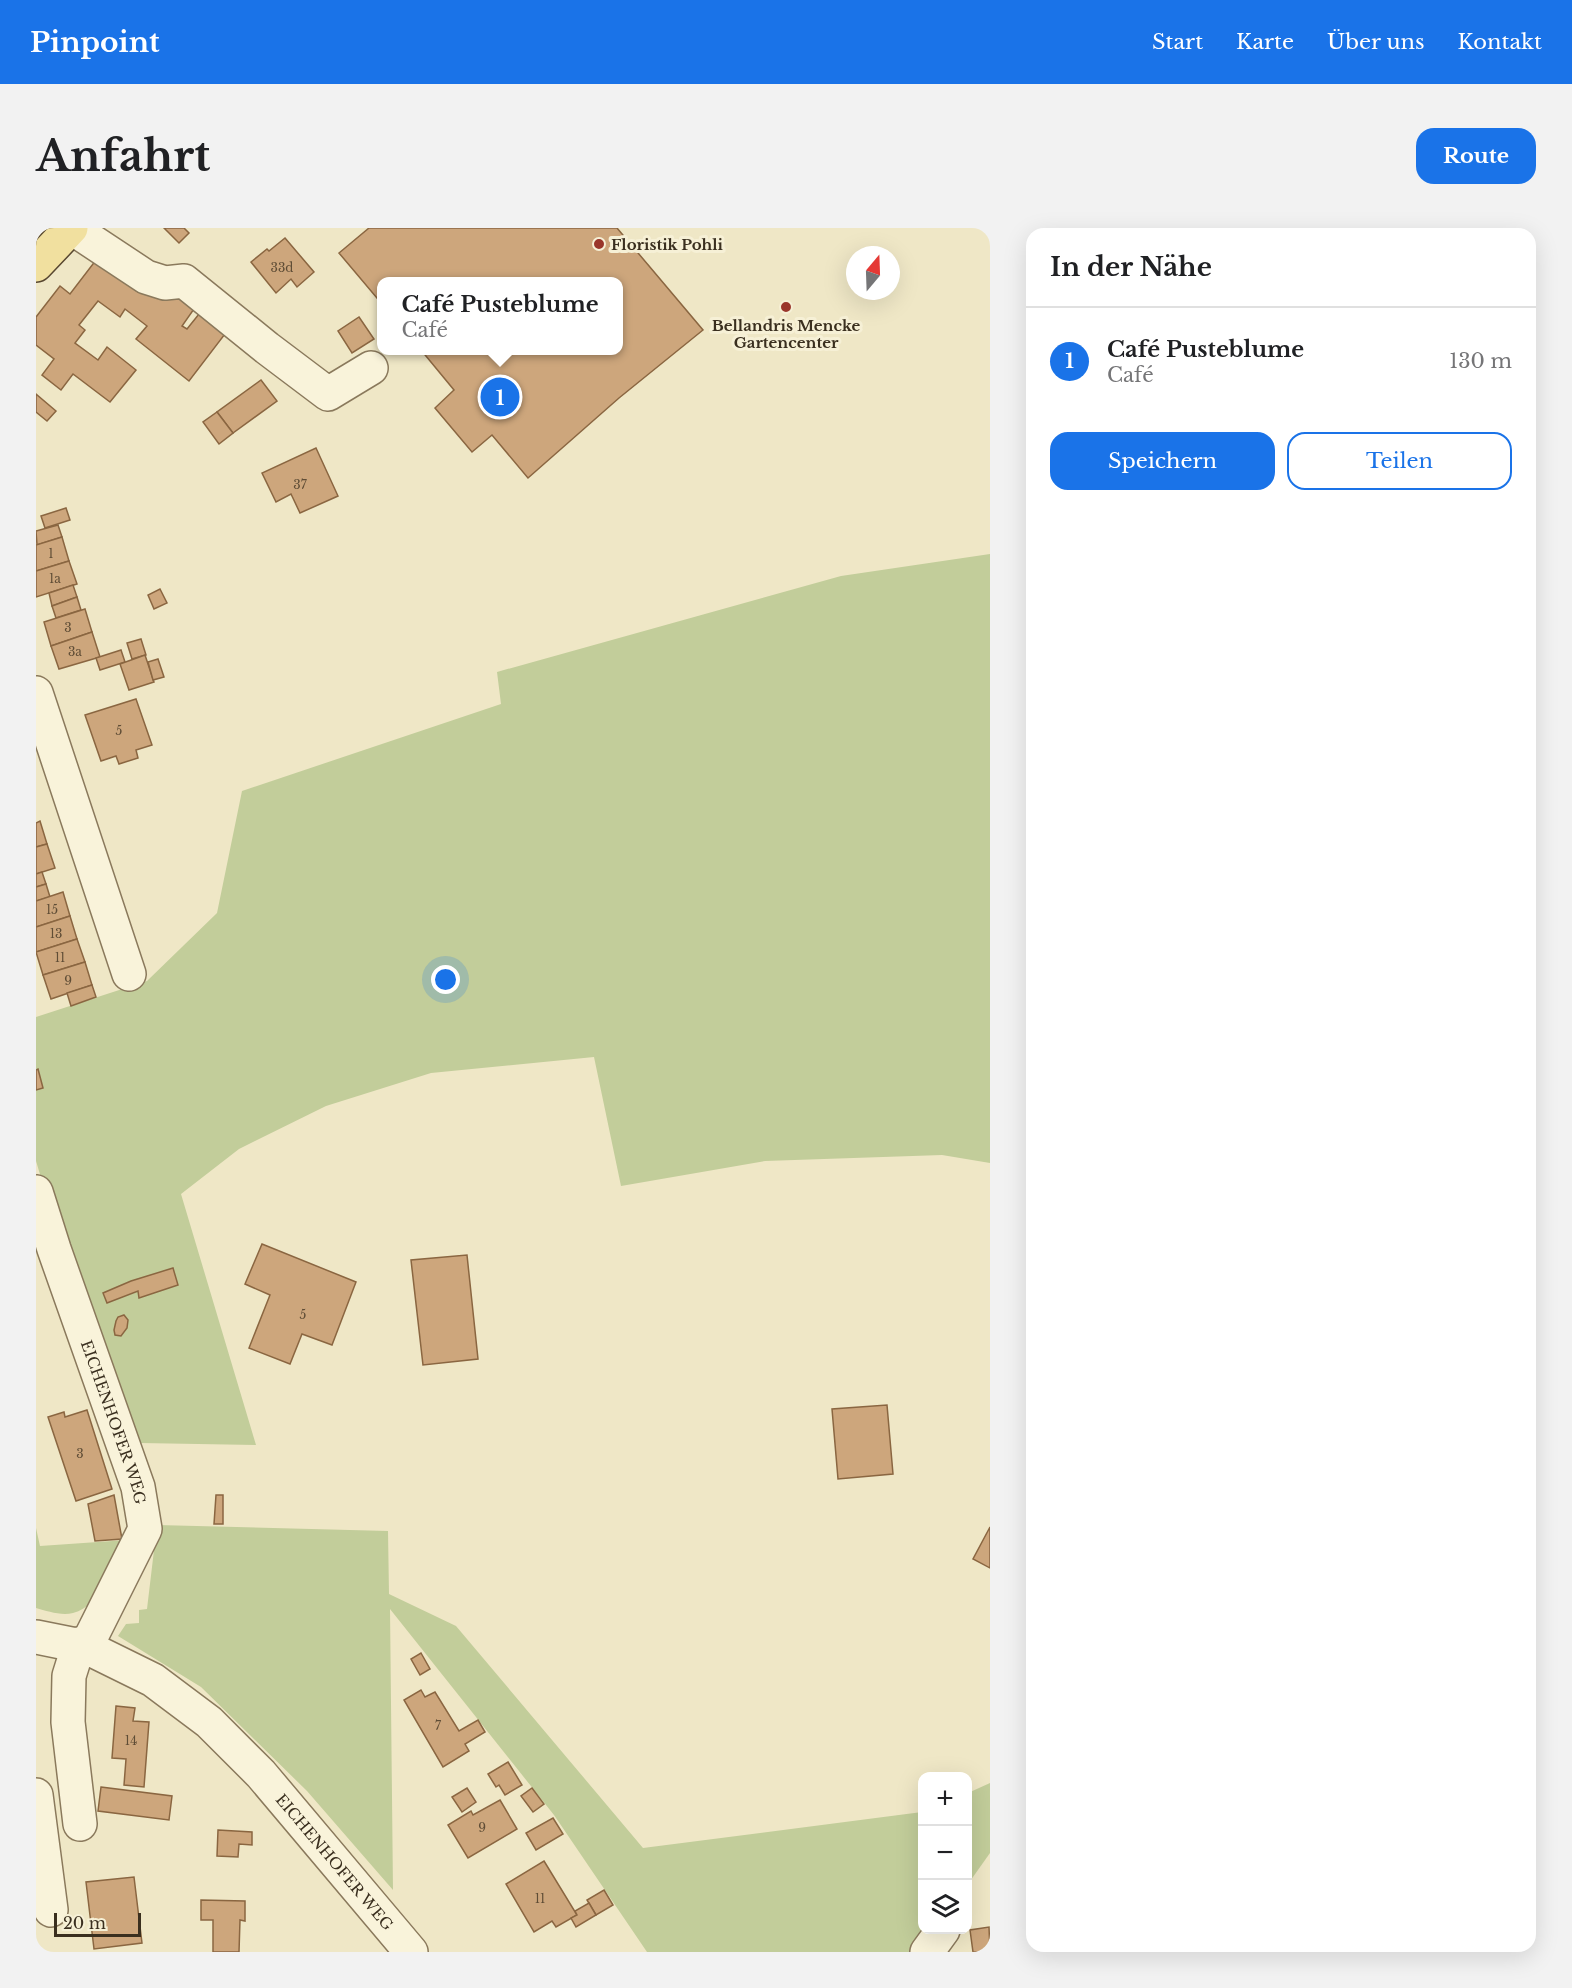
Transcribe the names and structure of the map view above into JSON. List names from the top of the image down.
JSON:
{
  "streets": {
    "street": ["EICHENHOFER WEG"]
  },
  "places": ["Floristik Pohli", "Bellandris Mencke Gartencenter"],
  "house_numbers": [
    "33d",
    "37",
    "1",
    "1a",
    "3",
    "3a",
    "5",
    "15",
    "13",
    "11",
    "9",
    "5",
    "3",
    "7",
    "14",
    "9",
    "11"
  ],
  "scale_bar": "20 m",
  "north": "top",
  "page": {
    "header": "Pinpoint",
    "nav": [
      "Start",
      "Karte",
      "Über uns",
      "Kontakt"
    ],
    "buttons": [
      "Route",
      ["Speichern", "Teilen"]
    ],
    "title": "Anfahrt",
    "heading": "In der Nähe",
    "popup": ["Café Pusteblume", "Café"],
    "list": [
      {
        "mark": "1",
        "name": "Café Pusteblume",
        "note": "Café",
        "value": "130 m"
      }
    ],
    "pins": "1",
    "map_buttons": ["+", "−"],
    "scale": "20 m"
  }
}
